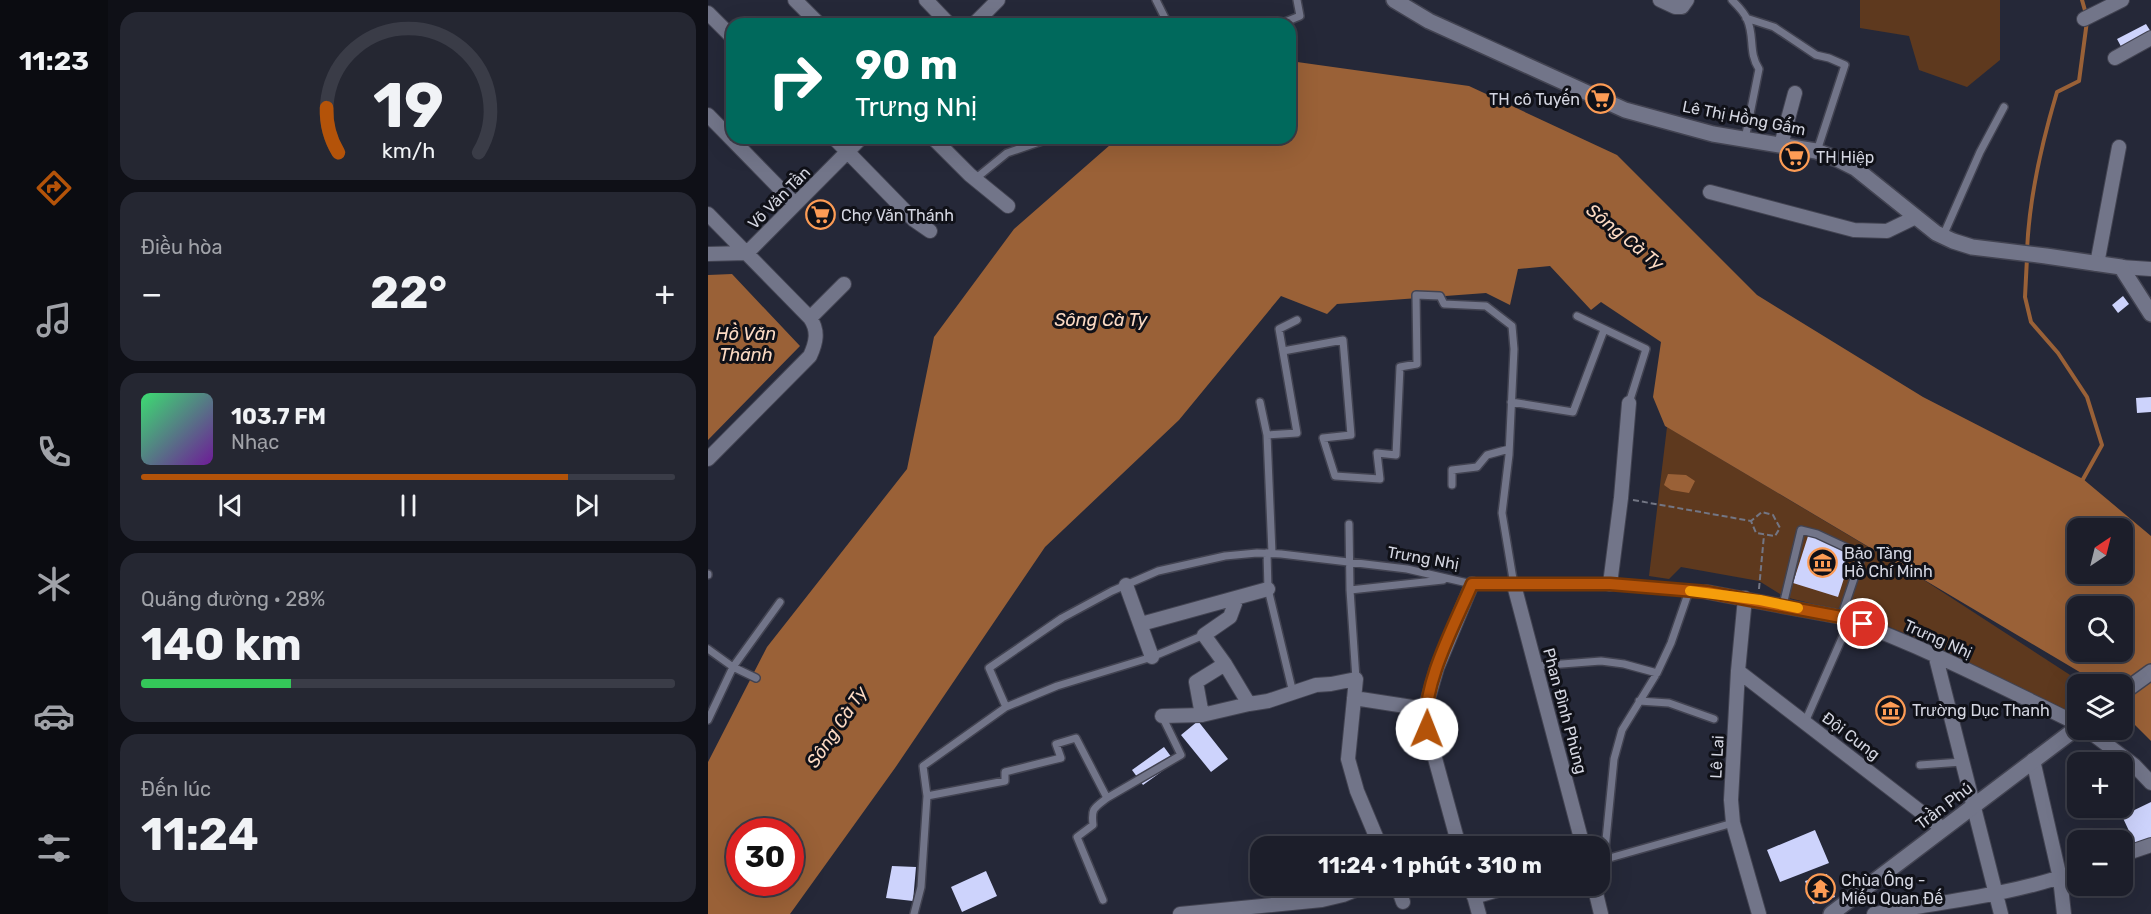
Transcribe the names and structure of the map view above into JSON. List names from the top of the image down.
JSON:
{
  "streets": {
    "street": [
      "Lê Thị Hồng Gấm",
      "Võ Văn Tần",
      "Trưng Nhị",
      "Phan Đình Phùng",
      "Đội Cung",
      "Lê Lai",
      "Trần Phú"
    ]
  },
  "crossings": [
    ["Trưng Nhị", "Phan Đình Phùng"],
    ["Trưng Nhị", "Lê Lai"],
    ["Đội Cung", "Lê Lai"],
    ["Đội Cung", "Trần Phú"]
  ],
  "water": ["Sông Cà Ty", "Hồ Văn Thánh"],
  "places": {
    "supermarket": ["TH cô Tuyến", "TH Hiệp", "Chợ Văn Thánh"],
    "museum": ["Bảo Tàng Hồ Chí Minh", "Trường Dục Thanh"],
    "temple": ["Chùa Ông - Miếu Quan Đế"]
  },
  "north": "top right",
  "page": {
    "tabs": "11:23",
    "turn": ["90 m", "Trưng Nhị"],
    "tile": [
      "Điều hòa",
      ["Quãng đường · 28%", "140 km"],
      ["Đến lúc", "11:24"]
    ],
    "heat": ["−", "22°", "+"],
    "song": ["103.7 FM", "Nhạc"],
    "map_buttons": ["+", "−"],
    "limit": "30",
    "trip": "11:24 · 1 phút · 310 m",
    "gauge": ["19", "km/h"]
  }
}
